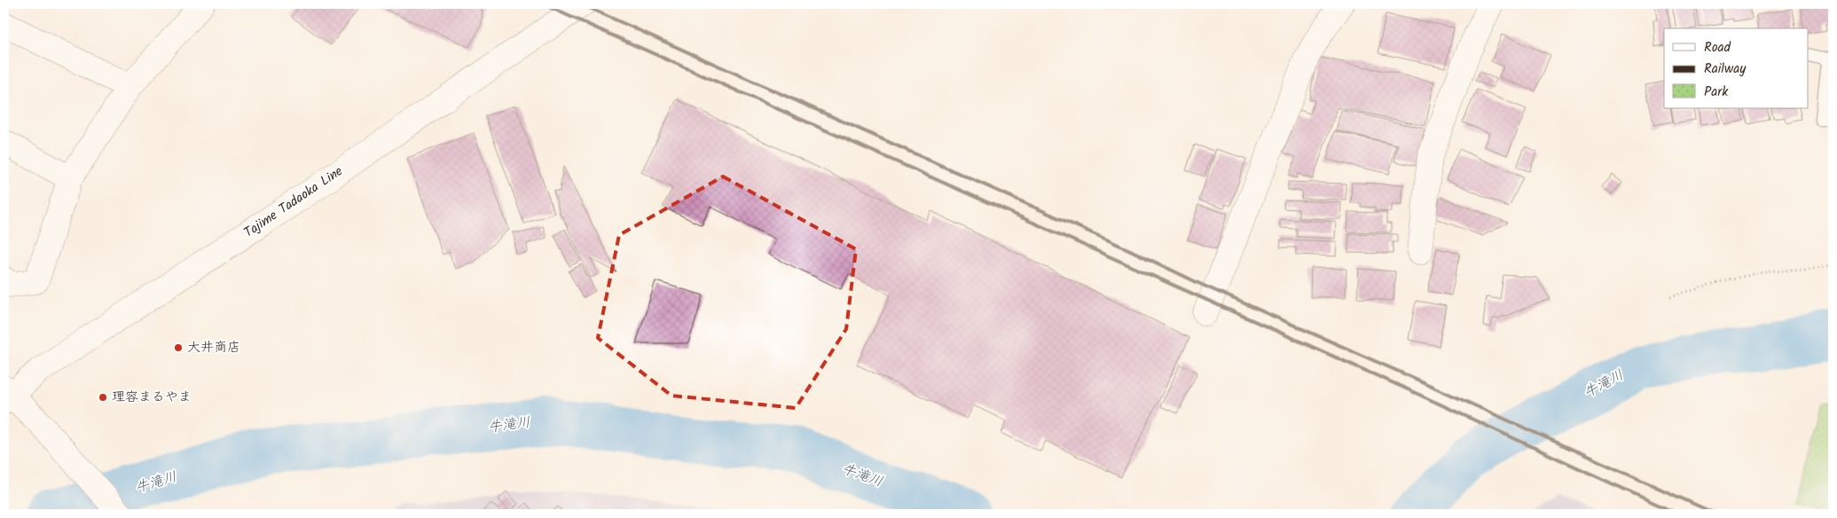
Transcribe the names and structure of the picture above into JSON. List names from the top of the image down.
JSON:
{
  "streets": {
    "street": ["Tajime Tadaoka Line"]
  },
  "water": ["牛滝川"],
  "places": ["大井商店", "理容まるやま"],
  "legend": ["Road", "Railway", "Park"]
}
